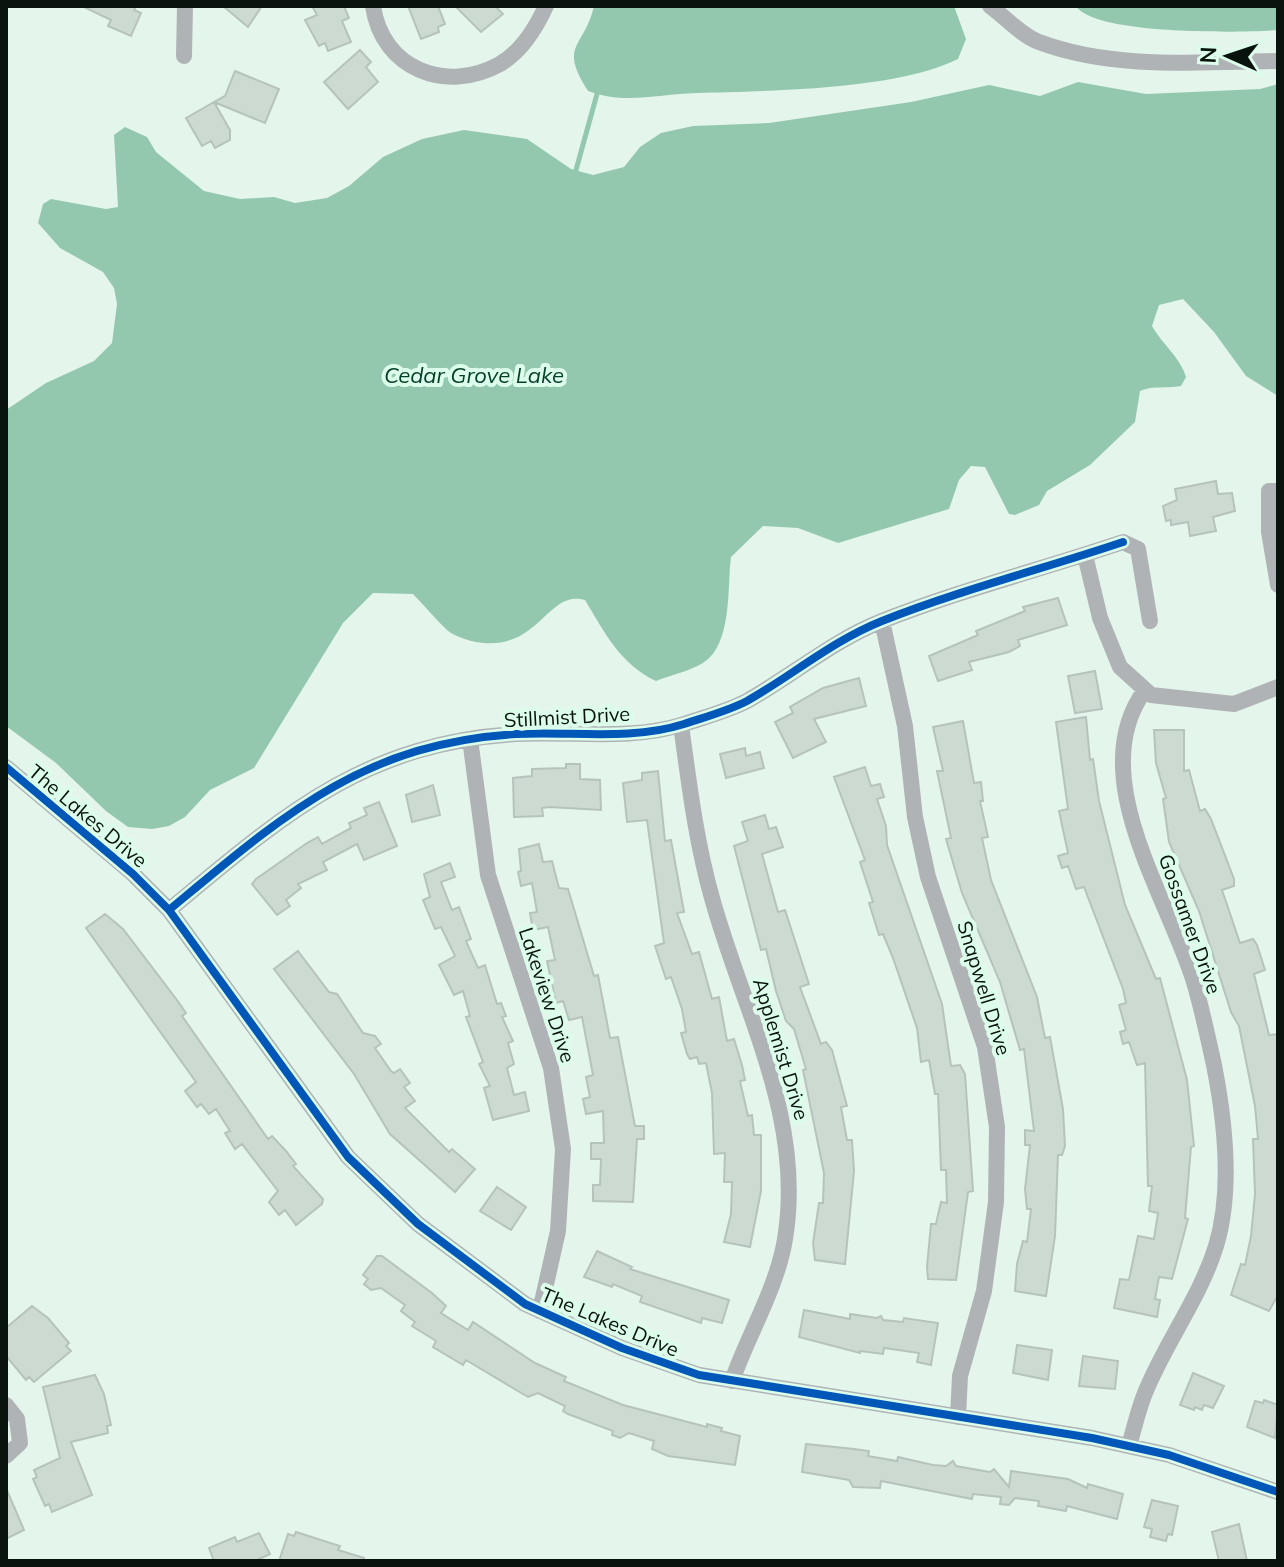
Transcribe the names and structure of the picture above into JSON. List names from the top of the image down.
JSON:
{
  "streets": {
    "street": [
      "Stillmist Drive",
      "The Lakes Drive",
      "Gossamer Drive",
      "Snapwell Drive",
      "Lakeview Drive",
      "Applemist Drive"
    ]
  },
  "crossings": [
    ["Stillmist Drive", "The Lakes Drive"],
    ["Stillmist Drive", "Snapwell Drive"],
    ["Stillmist Drive", "Lakeview Drive"],
    ["Stillmist Drive", "Applemist Drive"],
    ["The Lakes Drive", "Gossamer Drive"],
    ["The Lakes Drive", "Snapwell Drive"],
    ["The Lakes Drive", "Lakeview Drive"],
    ["The Lakes Drive", "Applemist Drive"]
  ],
  "water": ["Cedar Grove Lake"],
  "north": "left"
}
